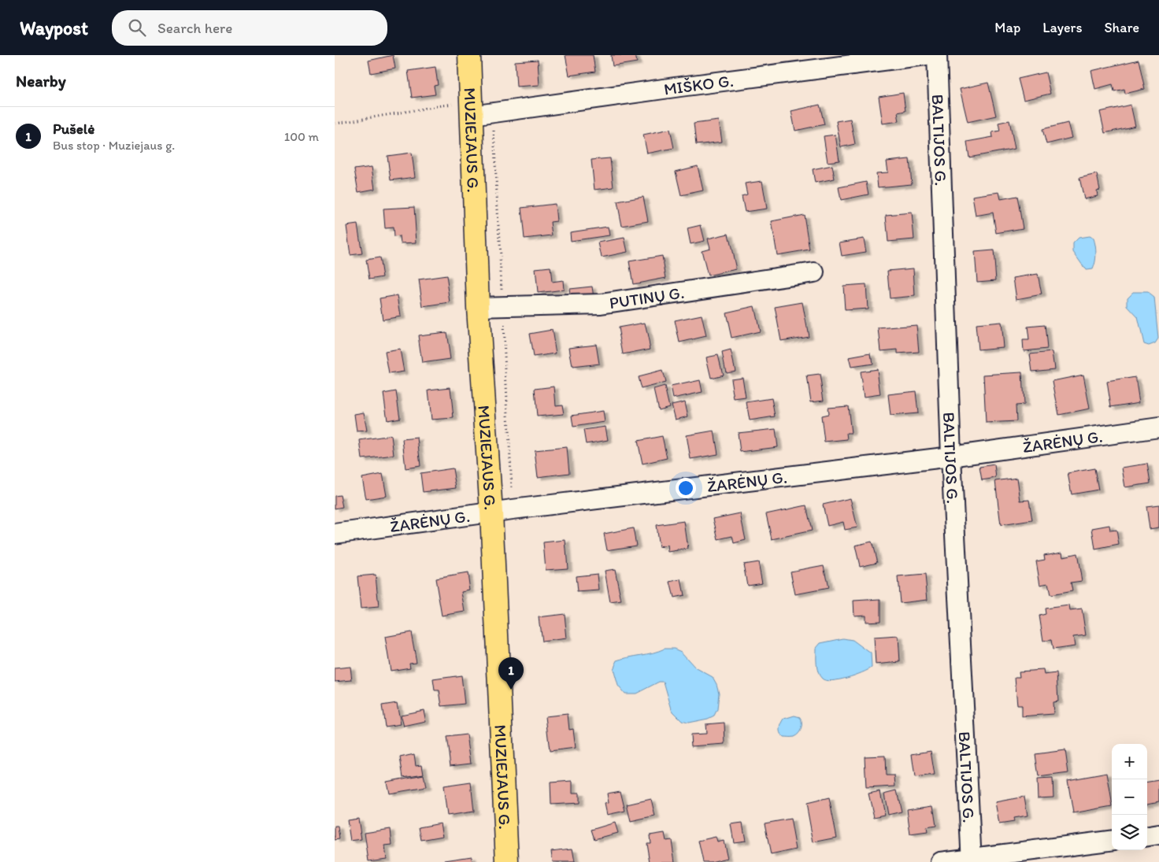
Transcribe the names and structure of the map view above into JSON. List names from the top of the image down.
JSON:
{
  "streets": {
    "main road": ["MUZIEJAUS G."],
    "street": [
      "MIŠKO G.",
      "BALTIJOS G.",
      "PUTINŲ G.",
      "ŽARĖNŲ G."
    ]
  },
  "crossings": [
    ["MIŠKO G.", "MUZIEJAUS G."],
    ["MUZIEJAUS G.", "PUTINŲ G."],
    ["MUZIEJAUS G.", "ŽARĖNŲ G."],
    ["BALTIJOS G.", "ŽARĖNŲ G."]
  ],
  "page": {
    "header": "Waypost",
    "search": "Search here",
    "nav": ["Map", "Layers", "Share"],
    "heading": "Nearby",
    "list": [
      {
        "mark": "1",
        "name": "Pušelė",
        "note": "Bus stop · Muziejaus g.",
        "value": "100 m"
      }
    ],
    "pins": "1",
    "map_buttons": ["+", "−"]
  }
}
